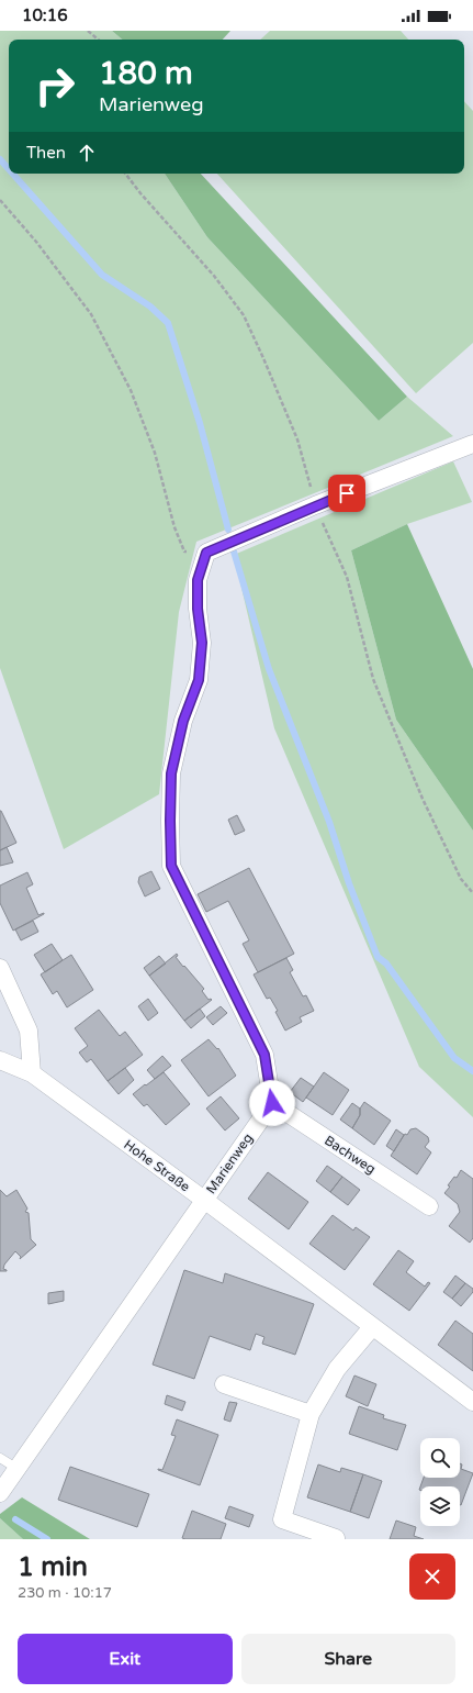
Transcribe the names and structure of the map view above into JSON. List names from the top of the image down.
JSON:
{
  "streets": {
    "street": ["Bachweg", "Marienweg", "Hohe Straße"]
  },
  "crossings": [
    ["Bachweg", "Marienweg"],
    ["Marienweg", "Hohe Straße"]
  ],
  "page": {
    "status": "10:16",
    "turn": ["180 m", "Marienweg"],
    "then": "Then",
    "heading": ["1 min", "230 m · 10:17"],
    "buttons": ["Exit", "Share"]
  }
}
